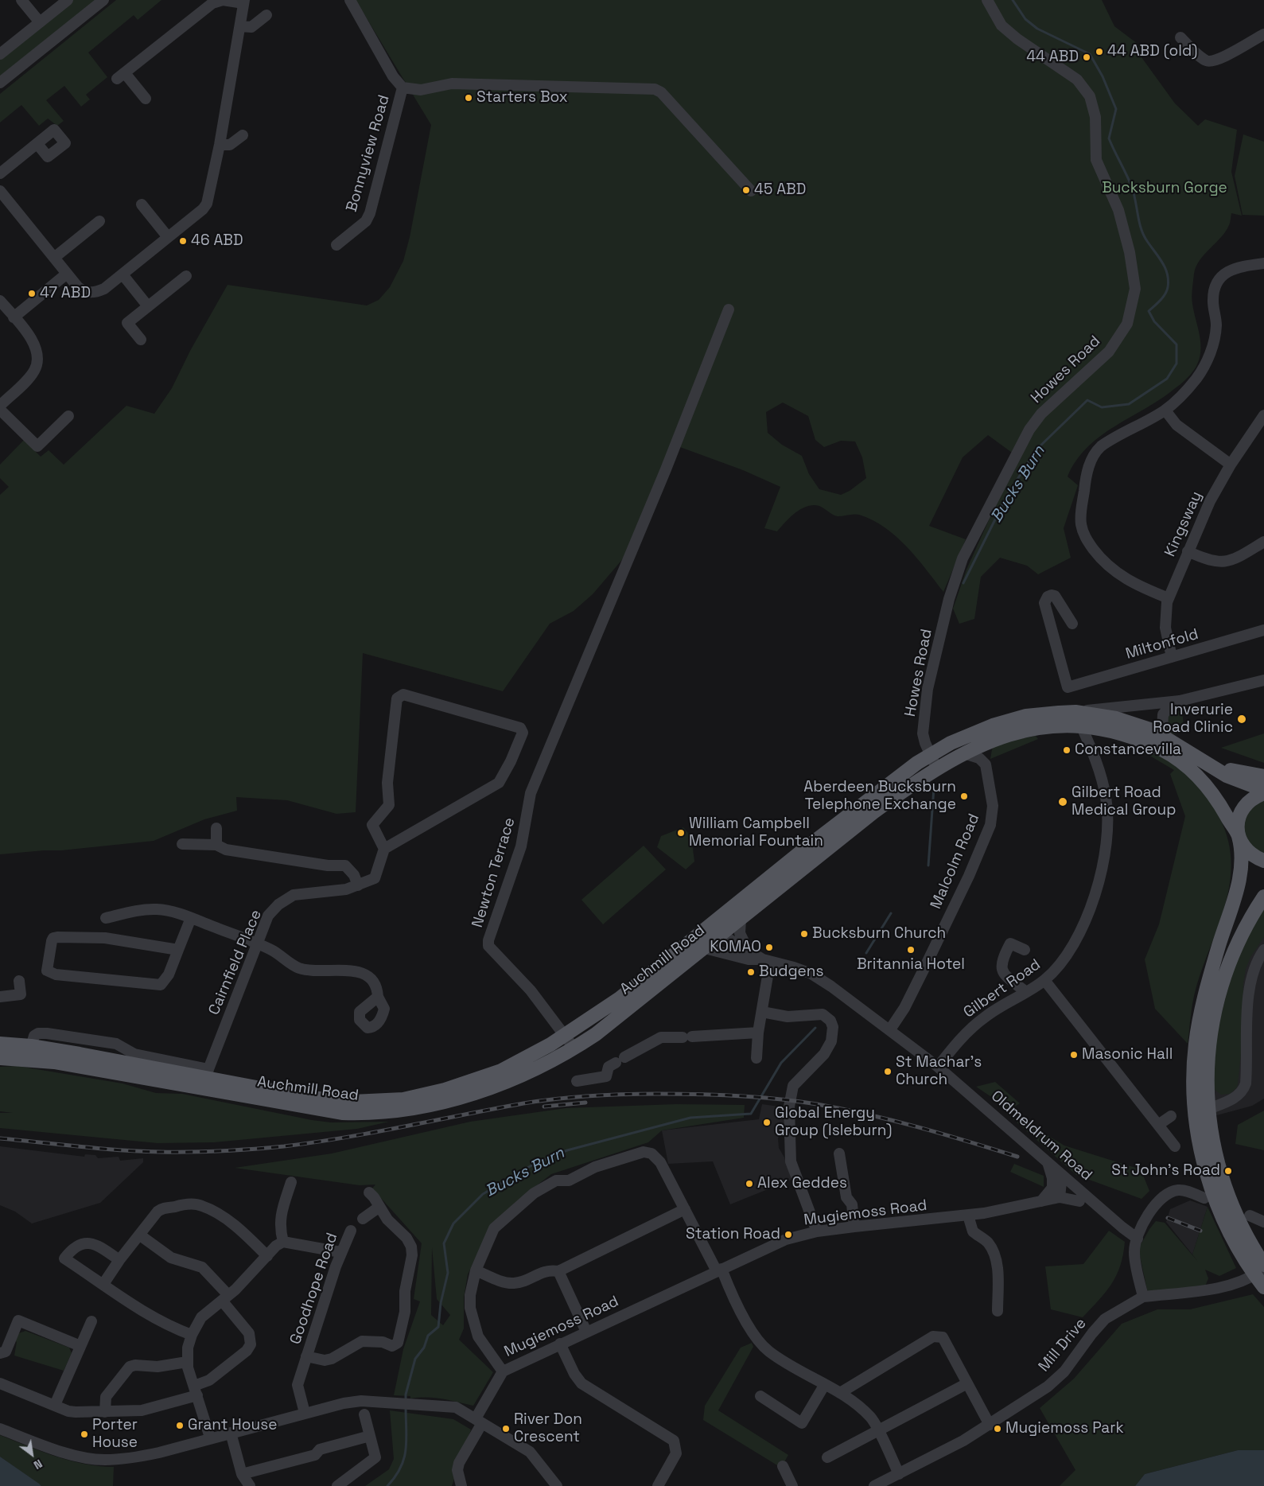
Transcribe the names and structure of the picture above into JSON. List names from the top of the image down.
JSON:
{
  "streets": {
    "main road": ["Auchmill Road"],
    "street": [
      "Bonnyview Road",
      "Howes Road",
      "Kingsway",
      "Miltonfold",
      "Malcolm Road",
      "Newton Terrace",
      "Cairnfield Place",
      "Gilbert Road",
      "Oldmeldrum Road",
      "Mugiemoss Road",
      "Goodhope Road",
      "Mill Drive"
    ]
  },
  "crossings": [
    ["Howes Road", "Auchmill Road"],
    ["Kingsway", "Miltonfold"],
    ["Malcolm Road", "Auchmill Road"],
    ["Malcolm Road", "Oldmeldrum Road"],
    ["Newton Terrace", "Auchmill Road"],
    ["Auchmill Road", "Cairnfield Place"],
    ["Auchmill Road", "Gilbert Road"],
    ["Auchmill Road", "Oldmeldrum Road"],
    ["Gilbert Road", "Oldmeldrum Road"]
  ],
  "water": ["Bucks Burn"],
  "parks": ["Bucksburn Gorge"],
  "places": [
    "44 ABD (old)",
    "44 ABD",
    "Starters Box",
    "45 ABD",
    "46 ABD",
    "47 ABD",
    "Inverurie Road Clinic",
    "Constancevilla",
    "Aberdeen Bucksburn Telephone Exchange",
    "Gilbert Road Medical Group",
    "William Campbell Memorial Fountain",
    "Bucksburn Church",
    "KOMAO",
    "Britannia Hotel",
    "Budgens",
    "Masonic Hall",
    "St Machar's Church",
    "Global Energy Group (Isleburn)",
    "St John's Road",
    "Alex Geddes",
    "Station Road",
    "Grant House",
    "River Don Crescent",
    "Mugiemoss Park",
    "Porter House"
  ],
  "north": "bottom right"
}
